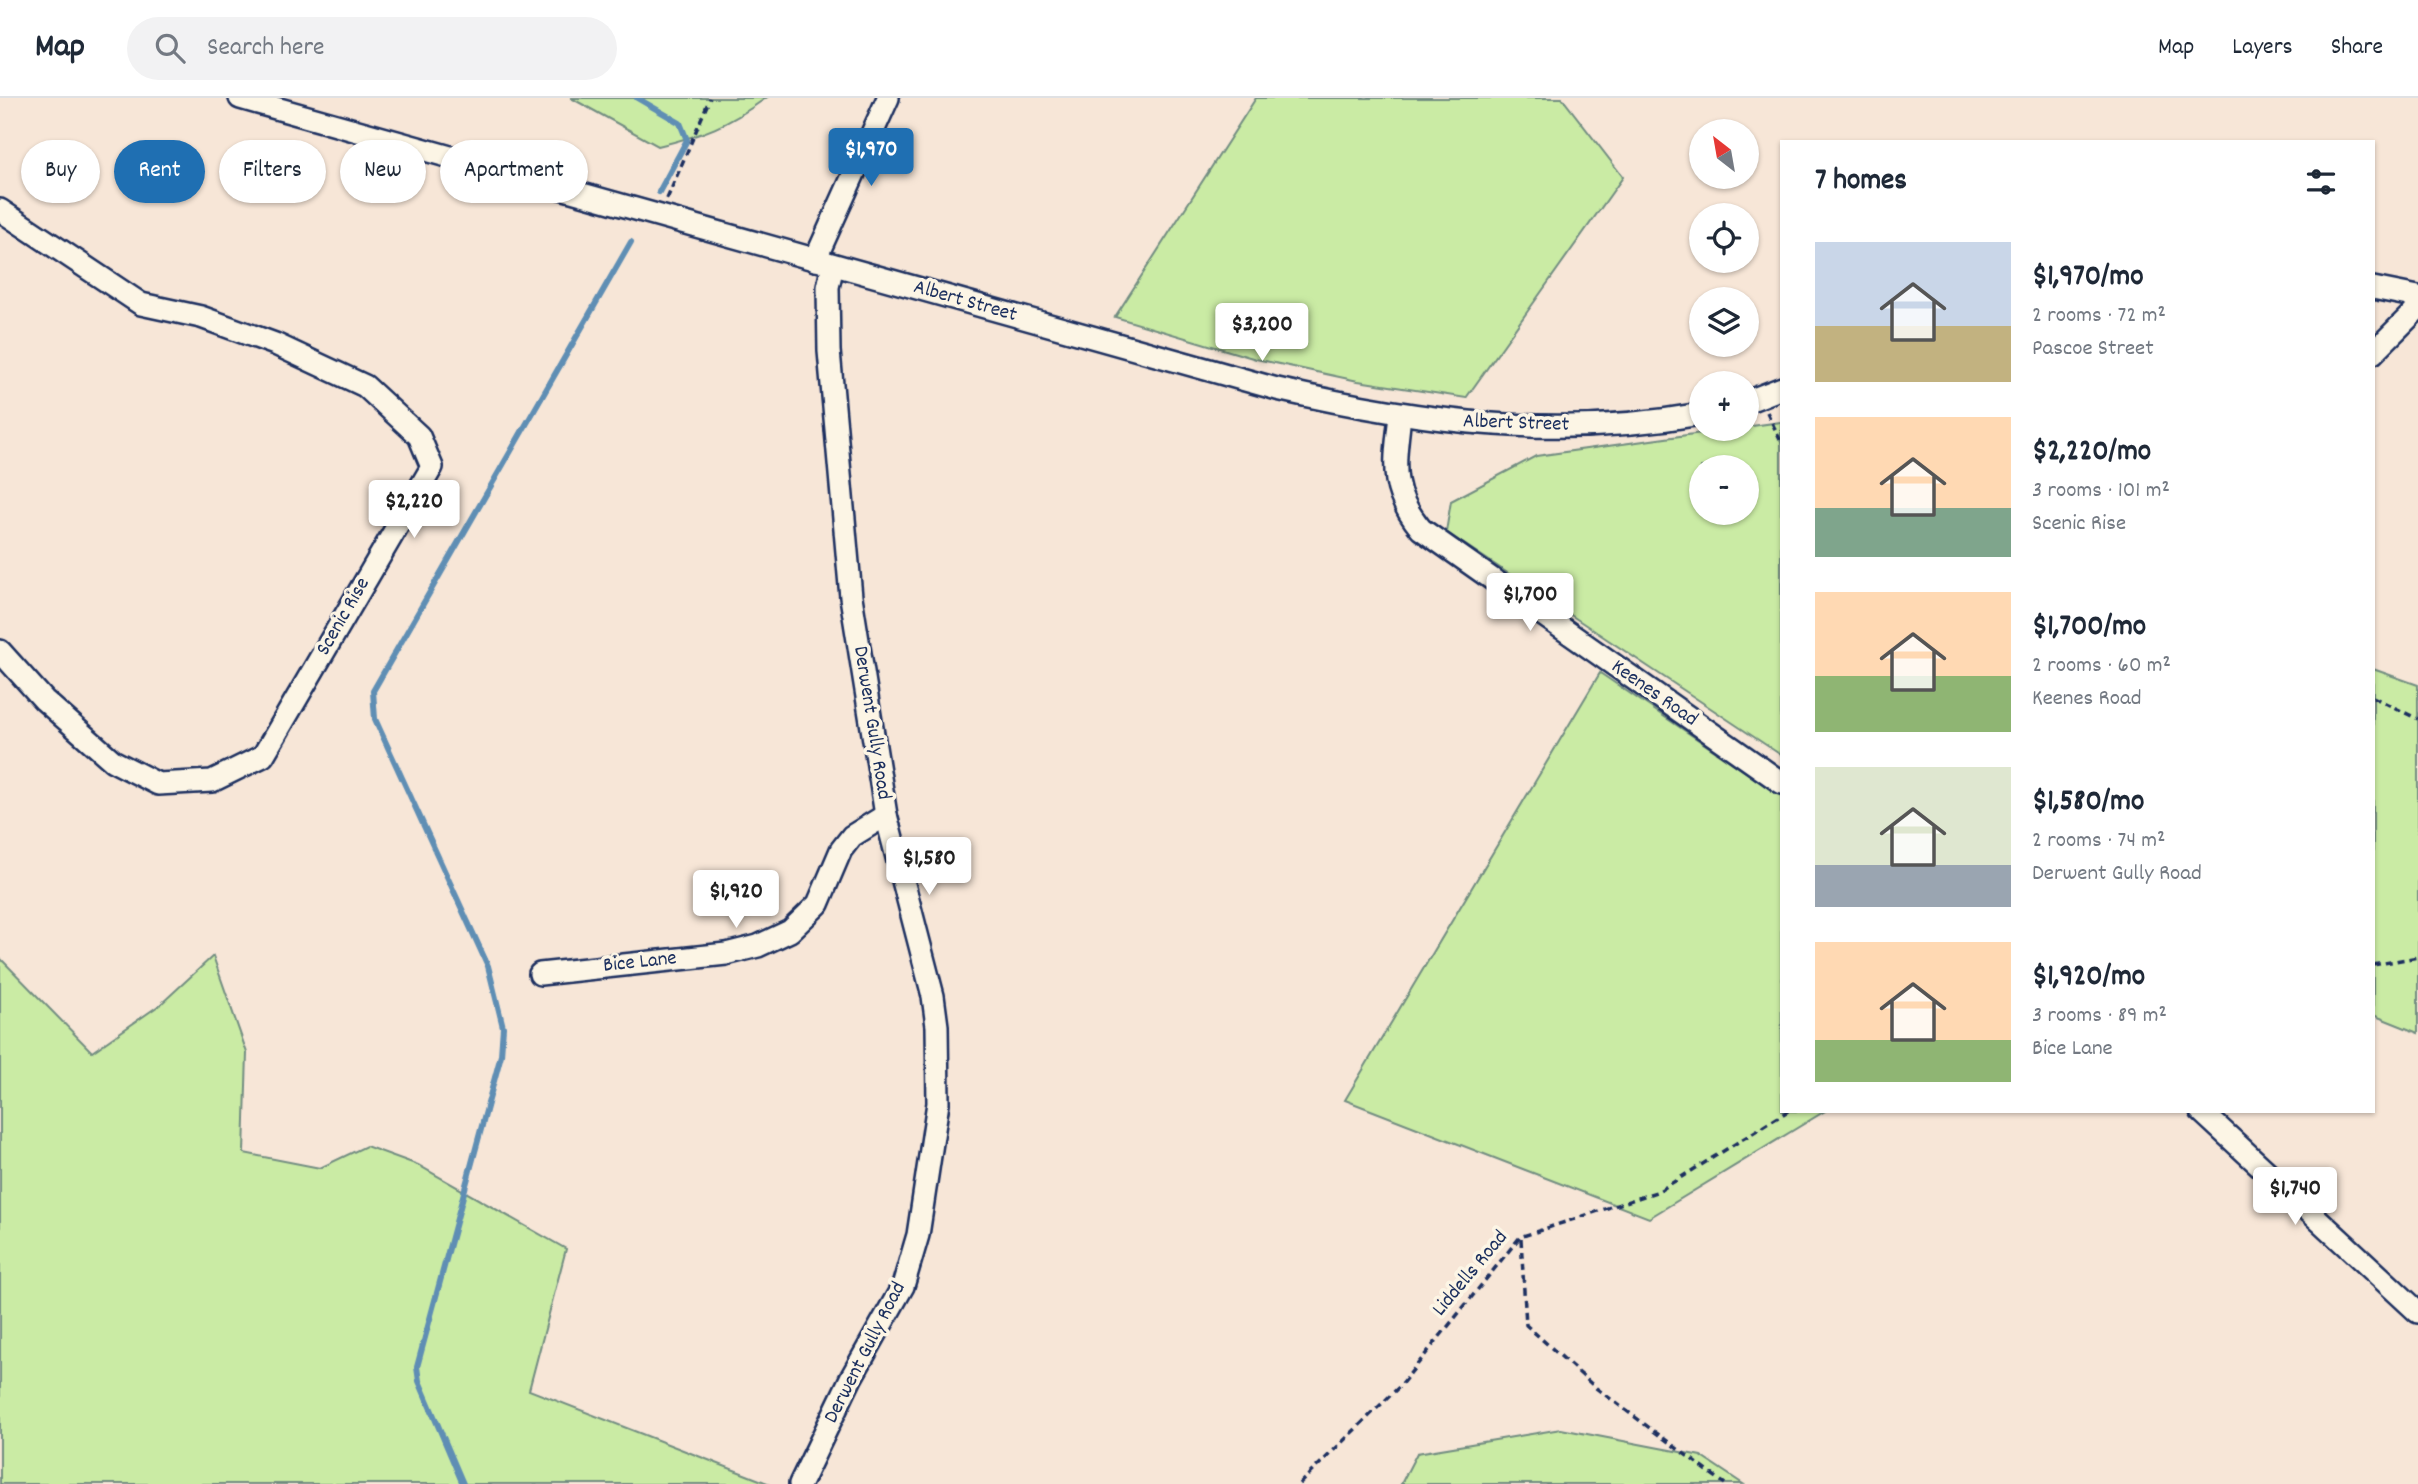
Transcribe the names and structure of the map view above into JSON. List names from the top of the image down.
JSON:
{
  "streets": {
    "street": [
      "Albert Street",
      "Scenic Rise",
      "Keenes Road",
      "Derwent Gully Road",
      "Bice Lane"
    ],
    "path": ["Liddells Road"]
  },
  "crossings": [
    ["Albert Street", "Keenes Road"],
    ["Albert Street", "Derwent Gully Road"],
    ["Derwent Gully Road", "Bice Lane"]
  ],
  "north": "top left",
  "page": {
    "header": "Map",
    "search": "Search here",
    "nav": ["Map", "Layers", "Share"],
    "map_buttons": ["+", "−"],
    "price": [
      "$1,970",
      "$3,200",
      "$2,220",
      "$1,700",
      "$1,580",
      "$1,920",
      "$1,740"
    ],
    "chip": [
      "Buy",
      "Rent",
      "Filters",
      "New",
      "Apartment"
    ],
    "heading": "7 homes",
    "list": [
      {
        "name": "$1,970/mo",
        "note": "2 rooms · 72 m² · Pascoe Street"
      },
      {
        "name": "$2,220/mo",
        "note": "3 rooms · 101 m² · Scenic Rise"
      },
      {
        "name": "$1,700/mo",
        "note": "2 rooms · 60 m² · Keenes Road"
      },
      {
        "name": "$1,580/mo",
        "note": "2 rooms · 74 m² · Derwent Gully Road"
      },
      {
        "name": "$1,920/mo",
        "note": "3 rooms · 89 m² · Bice Lane"
      }
    ]
  }
}
